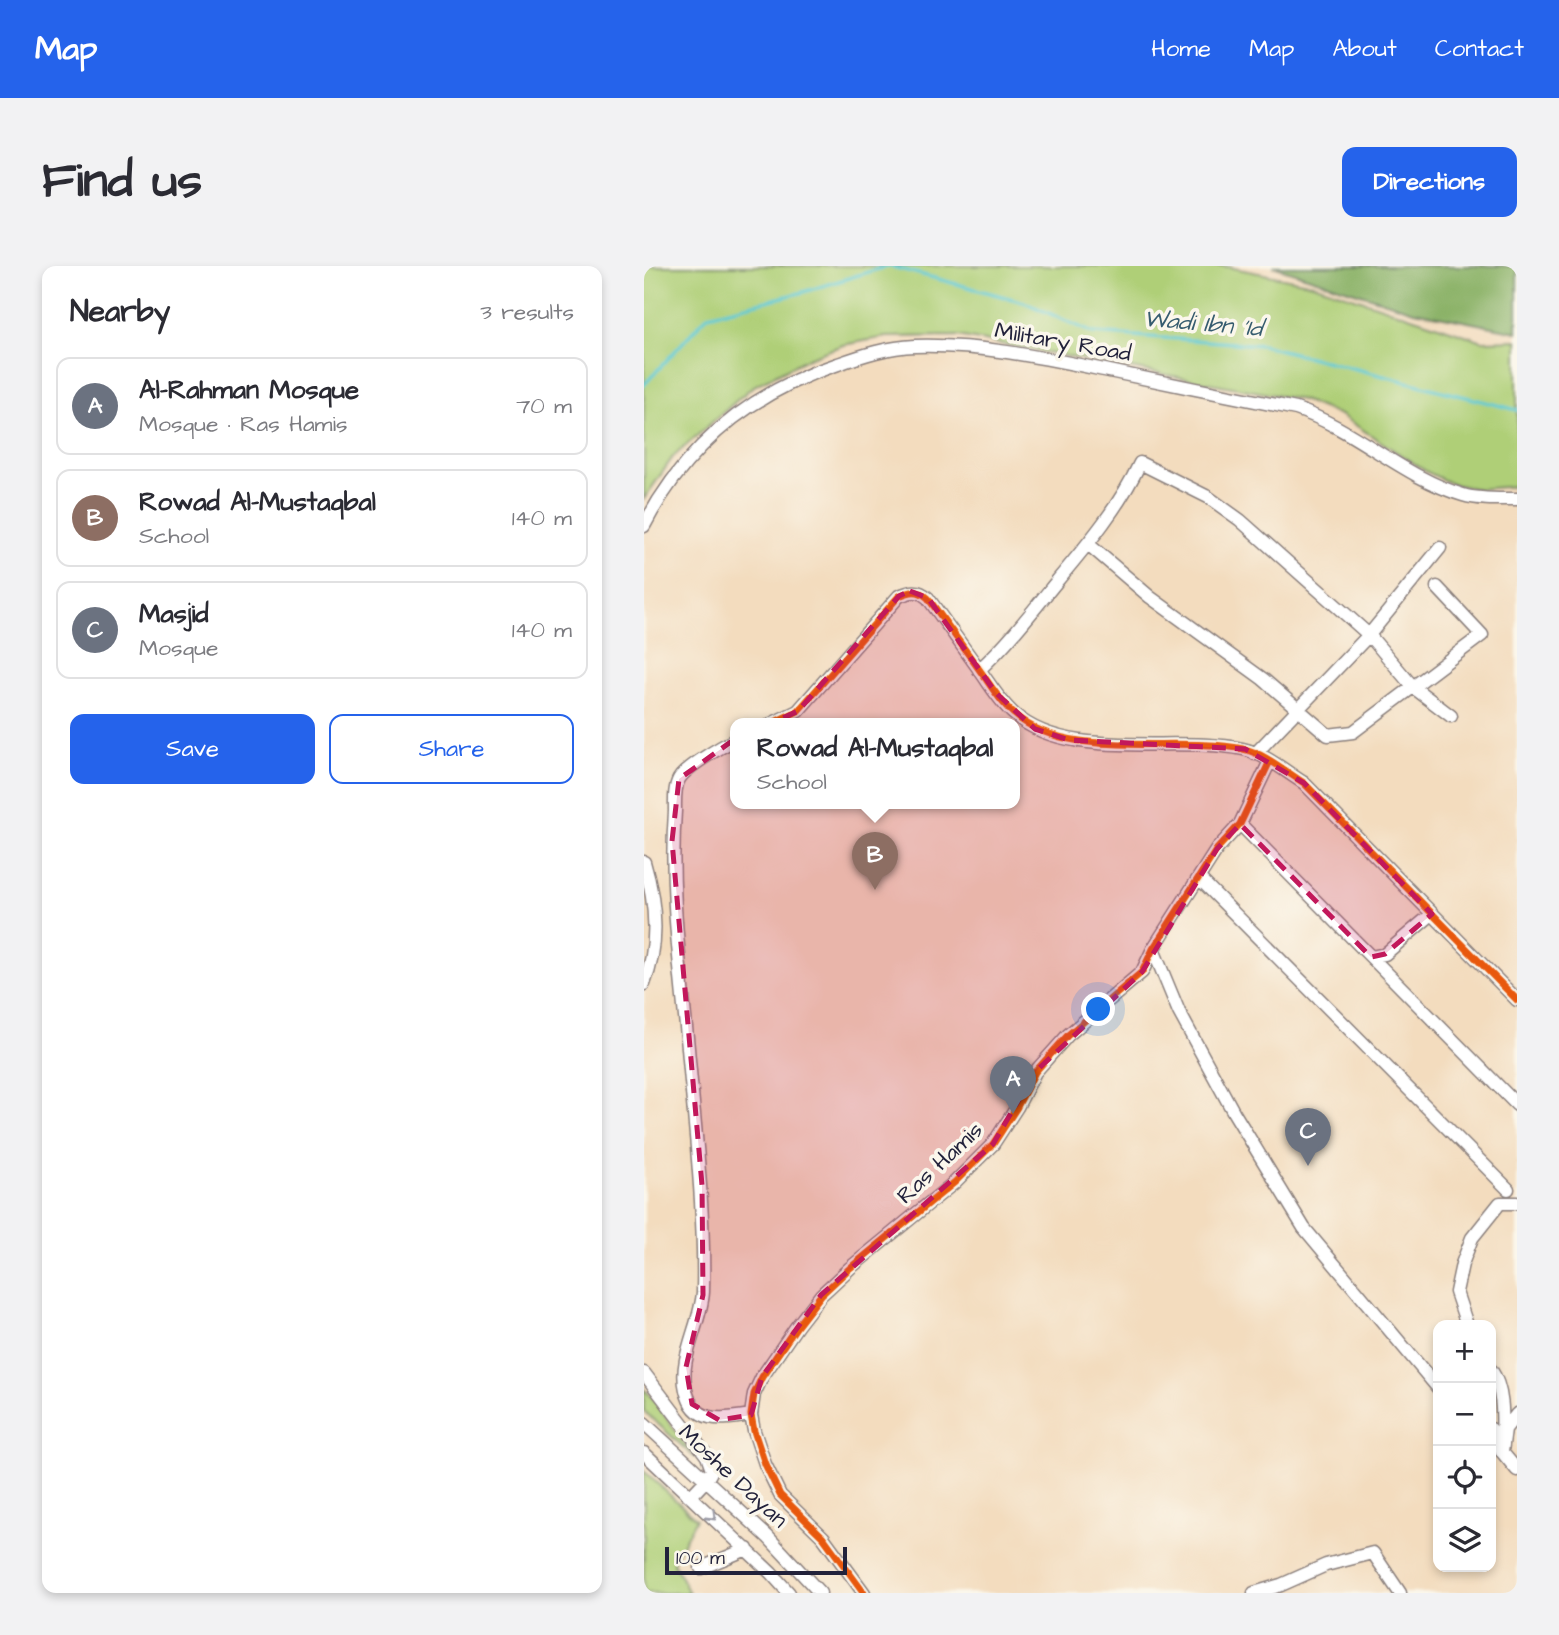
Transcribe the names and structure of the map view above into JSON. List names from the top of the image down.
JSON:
{
  "streets": {
    "street": ["Military Road", "Ras Hamis", "Moshe Dayan"]
  },
  "water": ["Wadi Ibn 'Id"],
  "scale_bar": "100 m",
  "page": {
    "header": "Map",
    "nav": [
      "Home",
      "Map",
      "About",
      "Contact"
    ],
    "buttons": [
      "Directions",
      ["Save", "Share"]
    ],
    "title": "Find us",
    "heading": ["Nearby", "3 results"],
    "list": [
      {
        "mark": "A",
        "name": "Al-Rahman Mosque",
        "note": "Mosque · Ras Hamis",
        "value": "70 m"
      },
      {
        "mark": "B",
        "name": "Rowad Al-Mustaqbal",
        "note": "School",
        "value": "140 m"
      },
      {
        "mark": "C",
        "name": "Masjid",
        "note": "Mosque",
        "value": "140 m"
      }
    ],
    "popup": ["Rowad Al-Mustaqbal", "School"],
    "pins": ["B", "A", "C"],
    "map_buttons": ["+", "−"],
    "scale": "100 m"
  }
}
